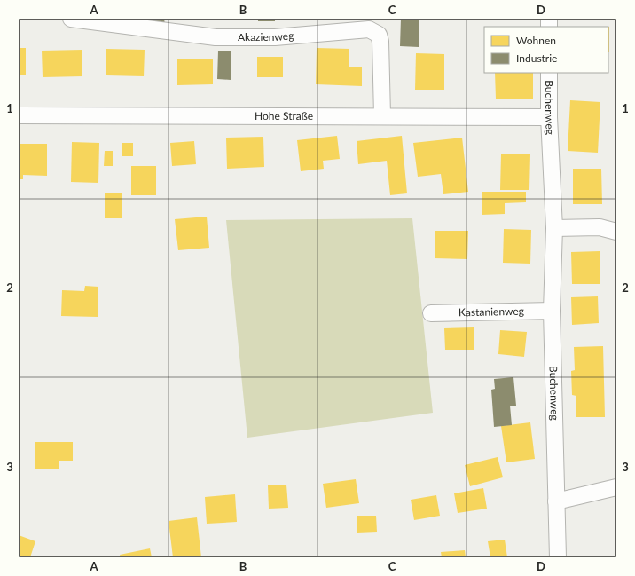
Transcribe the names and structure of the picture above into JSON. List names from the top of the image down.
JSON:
{
  "streets": {
    "street": [
      "Akazienweg",
      "Buchenweg",
      "Hohe Straße",
      "Kastanienweg"
    ]
  },
  "crossings": [
    ["Akazienweg", "Hohe Straße"],
    ["Buchenweg", "Hohe Straße"],
    ["Buchenweg", "Kastanienweg"]
  ],
  "legend": ["Wohnen", "Industrie"],
  "grid": {
    "columns": [
      "A",
      "B",
      "C",
      "D"
    ],
    "rows": ["1", "2", "3"]
  }
}
